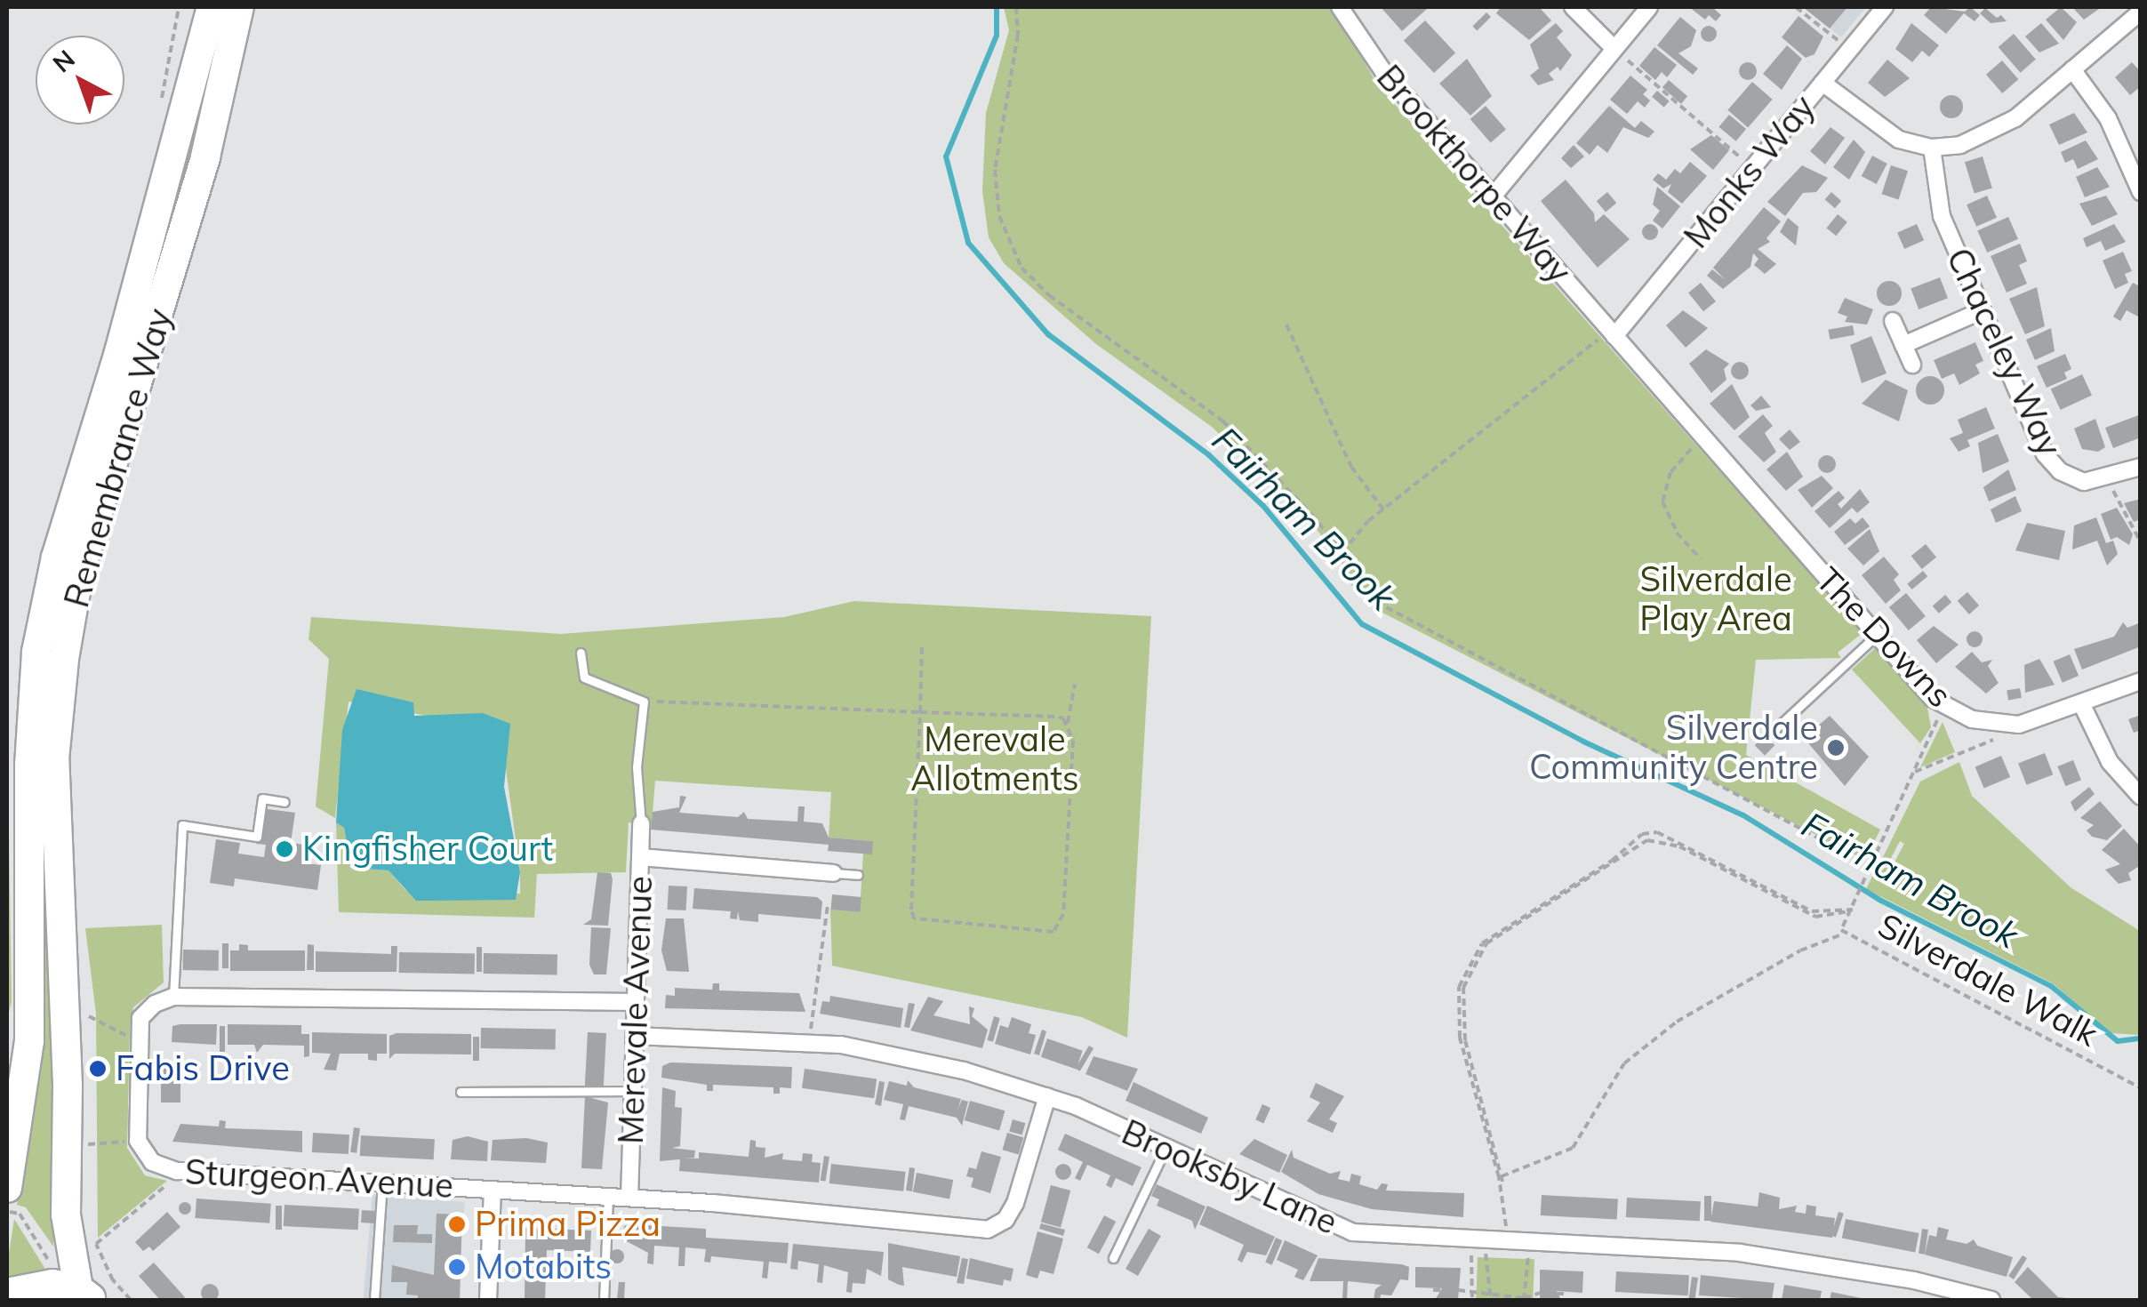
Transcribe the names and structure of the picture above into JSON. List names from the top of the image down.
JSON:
{
  "streets": {
    "highway": ["Remembrance Way"],
    "street": [
      "Monks Way",
      "Brookthorpe Way",
      "Chaceley Way",
      "The Downs",
      "Merevale Avenue",
      "Brooksby Lane",
      "Sturgeon Avenue"
    ],
    "path": ["Silverdale Walk"]
  },
  "crossings": [
    ["Monks Way", "Brookthorpe Way"],
    ["Monks Way", "The Downs"],
    ["Brookthorpe Way", "The Downs"],
    ["The Downs", "Silverdale Walk"],
    ["Merevale Avenue", "Brooksby Lane"],
    ["Merevale Avenue", "Sturgeon Avenue"],
    ["Brooksby Lane", "Sturgeon Avenue"]
  ],
  "water": ["Fairham Brook"],
  "parks": ["Silverdale Play Area", "Merevale Allotments"],
  "places": [
    "Silverdale Community Centre",
    "Kingfisher Court",
    "Fabis Drive",
    "Prima Pizza",
    "Motabits"
  ],
  "north": "top left"
}
